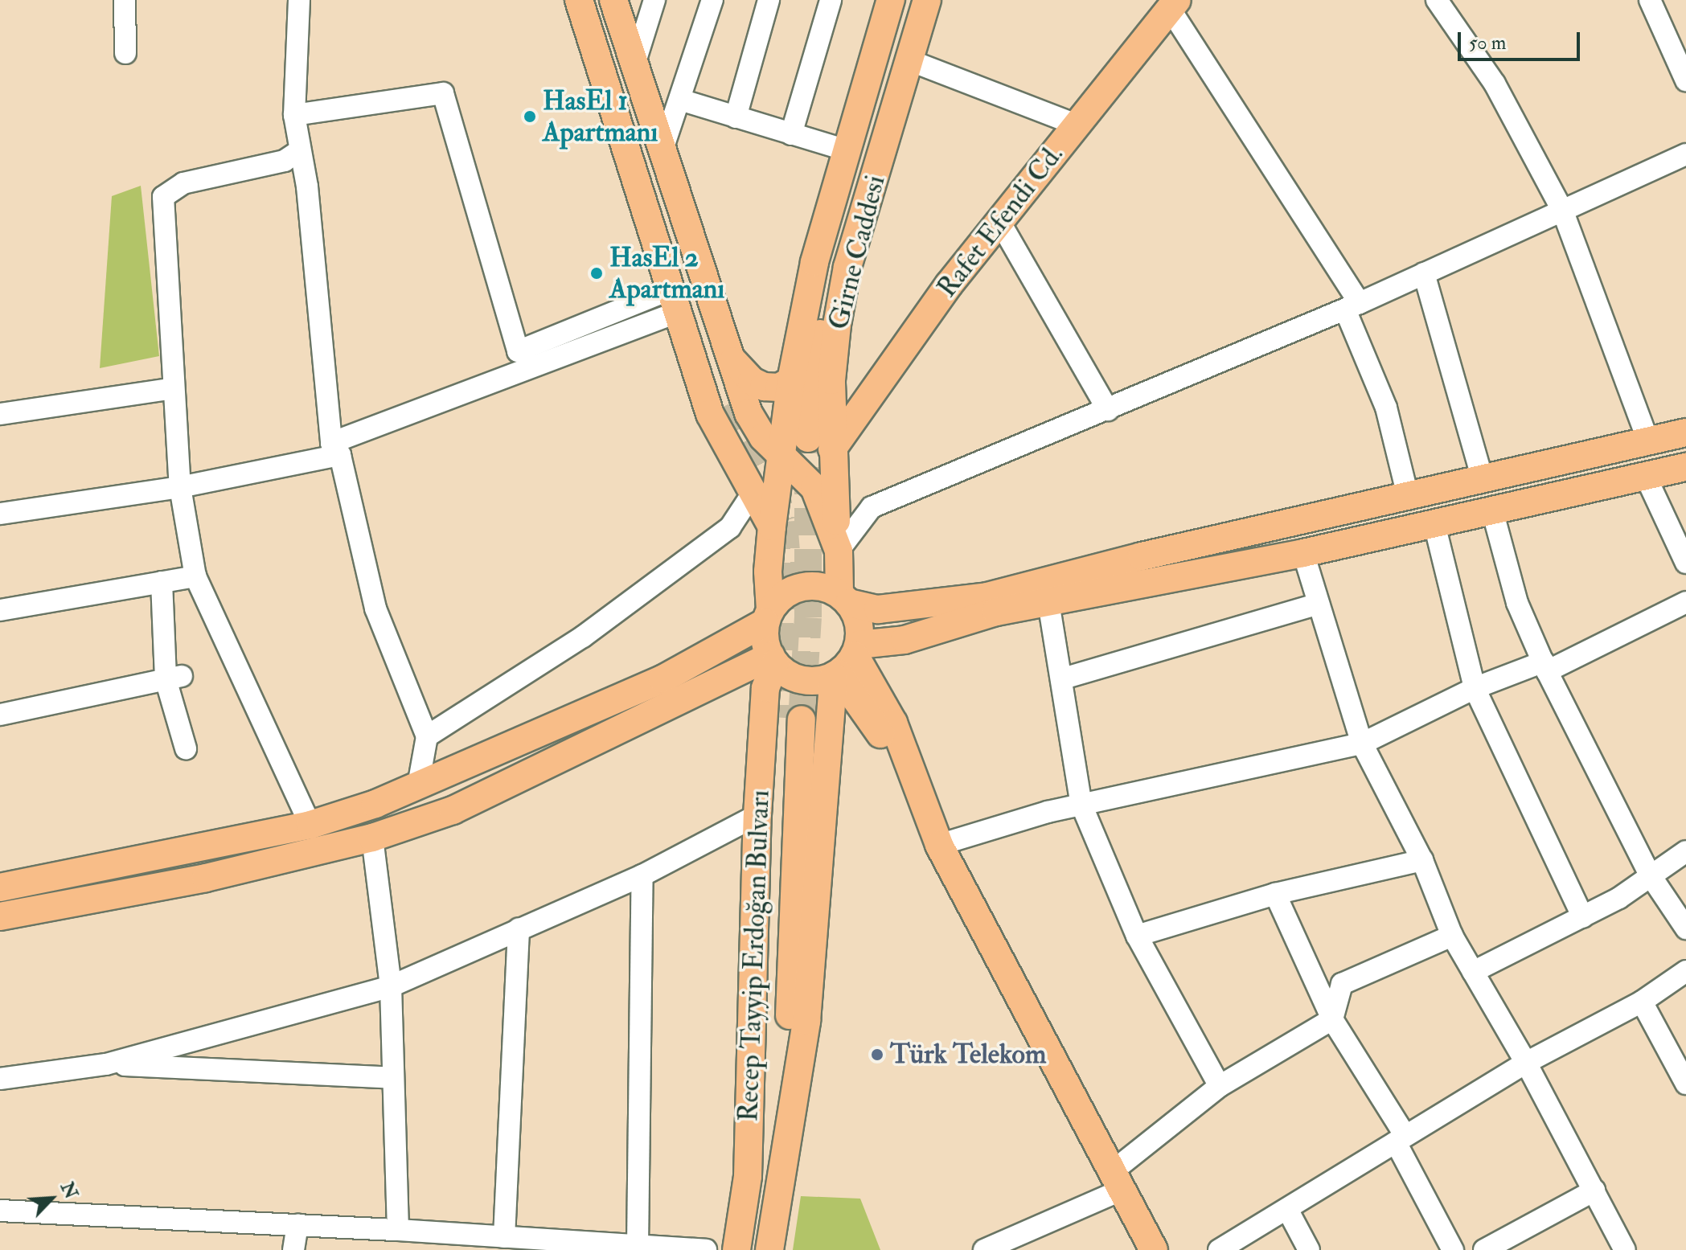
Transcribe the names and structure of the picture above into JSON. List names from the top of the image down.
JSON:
{
  "streets": {
    "main road": ["Rafet Efendi Cd.", "Girne Caddesi", "Recep Tayyip Erdoğan Bulvarı"]
  },
  "crossings": [
    ["Rafet Efendi Cd.", "Girne Caddesi"],
    ["Girne Caddesi", "Recep Tayyip Erdoğan Bulvarı"]
  ],
  "places": ["HasEl 1 Apartmanı", "HasEl 2 Apartmanı", "Türk Telekom"],
  "scale_bar": "50 m",
  "north": "top right"
}
